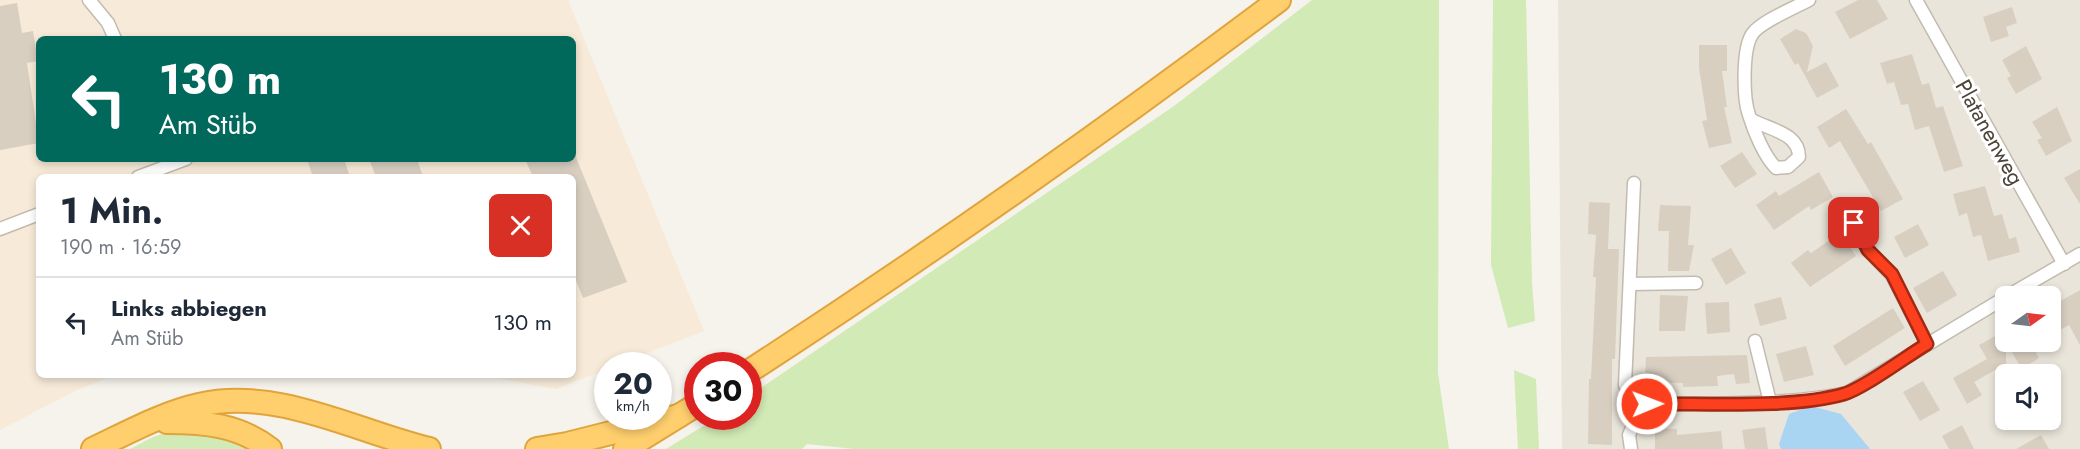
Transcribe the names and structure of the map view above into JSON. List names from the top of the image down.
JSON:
{
  "streets": {
    "street": ["Platanenweg"]
  },
  "north": "right",
  "page": {
    "turn": ["130 m", "Am Stüb"],
    "heading": ["1 Min.", "190 m · 16:59"],
    "list": [
      {
        "name": "Links abbiegen",
        "note": "Am Stüb",
        "value": "130 m"
      }
    ],
    "speed": "20 km/h",
    "limit": "30"
  }
}
